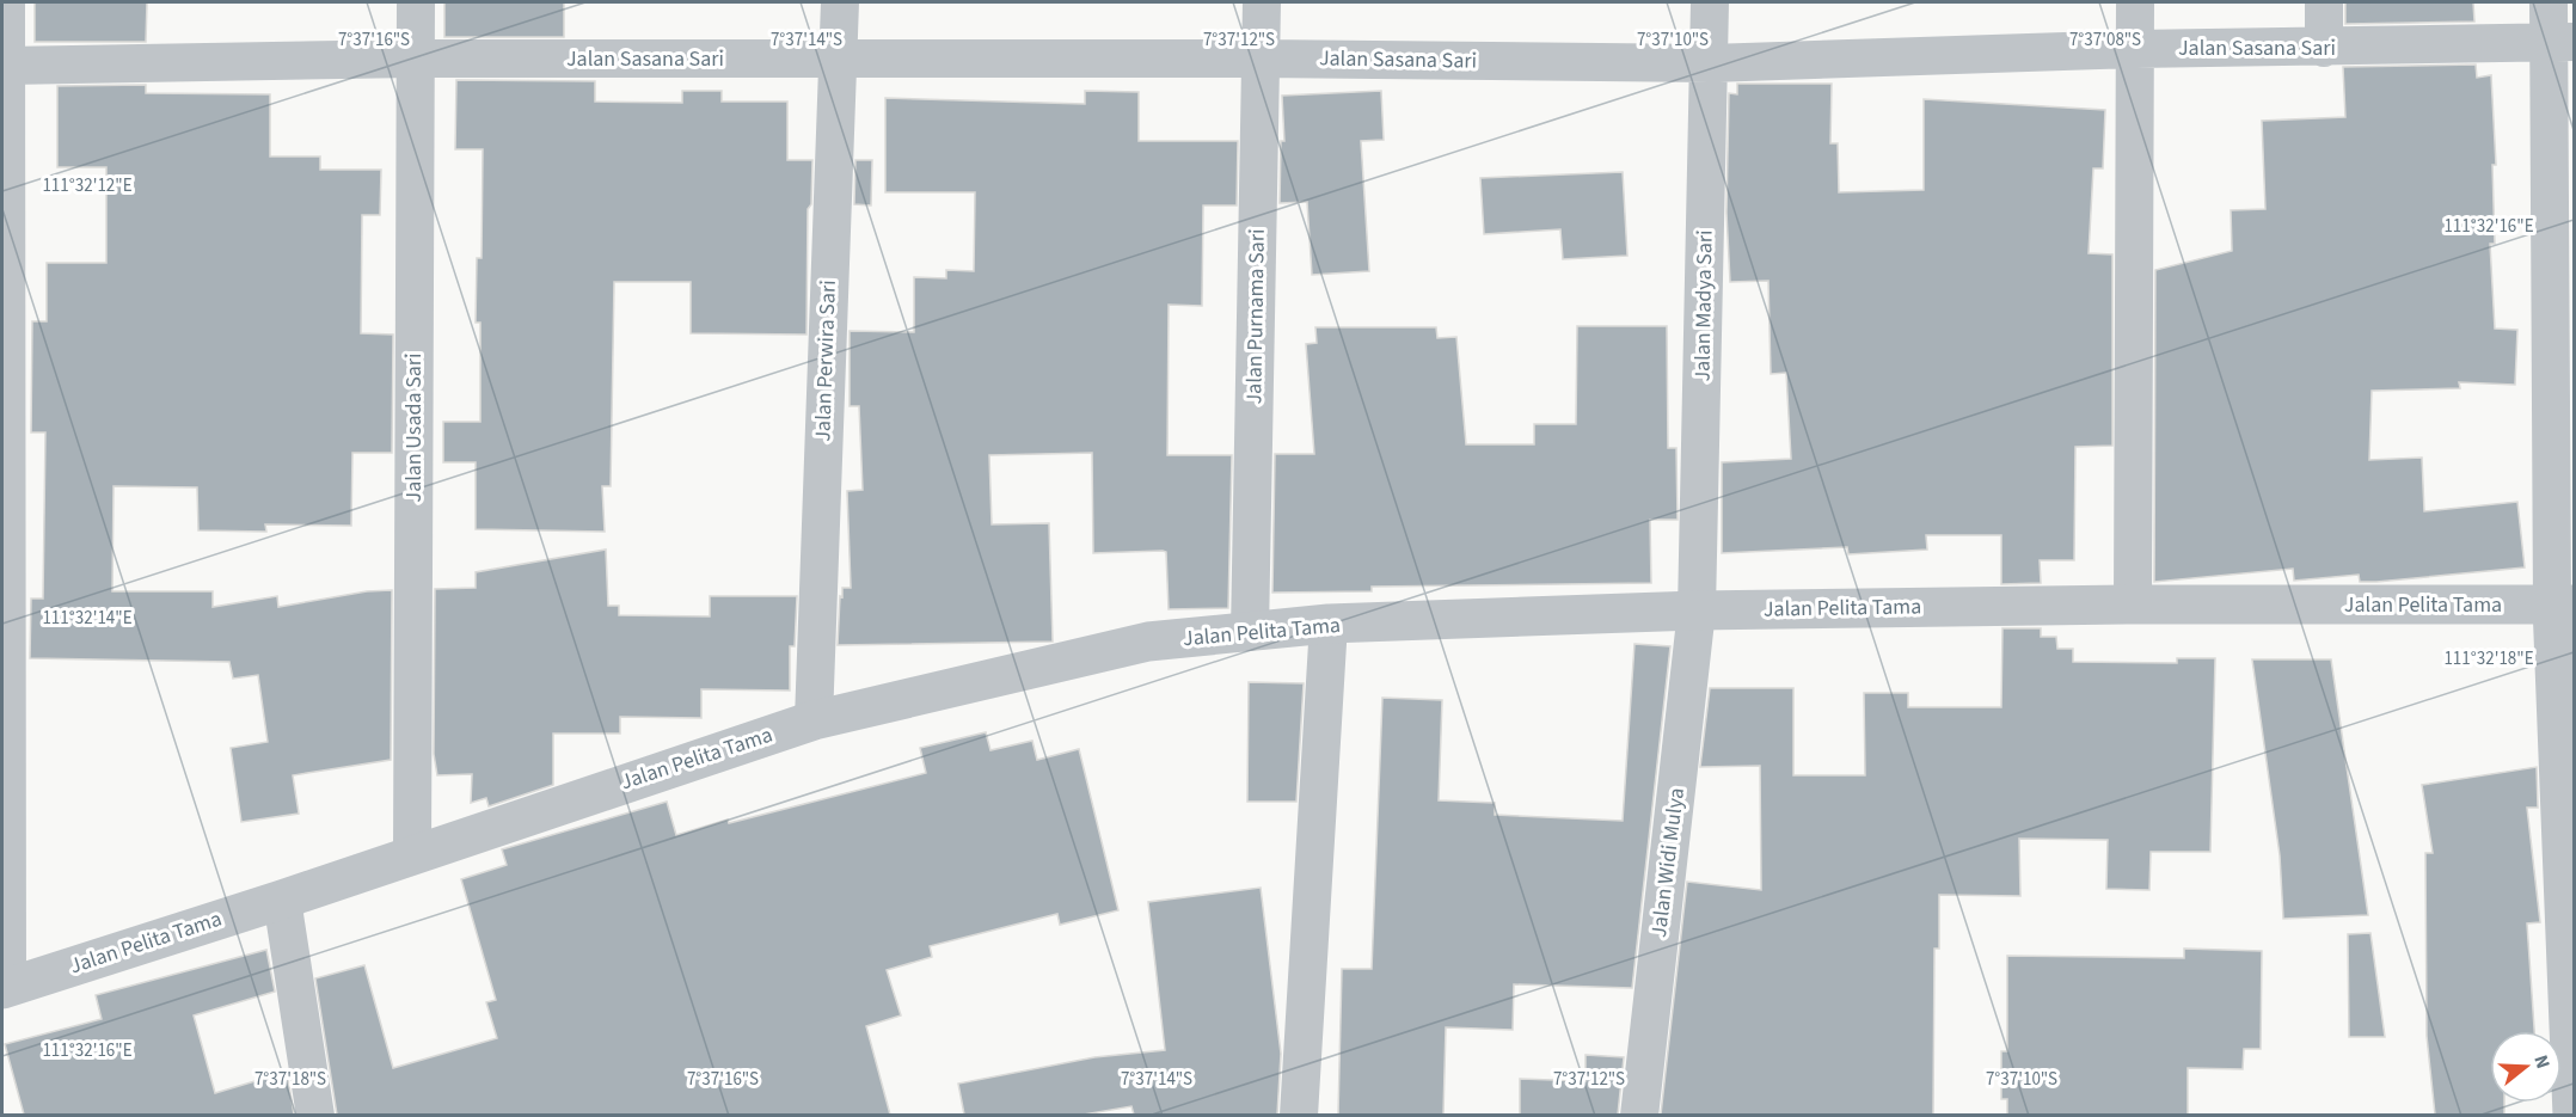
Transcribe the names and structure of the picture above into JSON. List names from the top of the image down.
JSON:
{
  "streets": {
    "street": [
      "Jalan Sasana Sari",
      "Jalan Madya Sari",
      "Jalan Purnama Sari",
      "Jalan Perwira Sari",
      "Jalan Usada Sari",
      "Jalan Pelita Tama",
      "Jalan Widi Mulya"
    ]
  },
  "crossings": [
    ["Jalan Sasana Sari", "Jalan Madya Sari"],
    ["Jalan Sasana Sari", "Jalan Purnama Sari"],
    ["Jalan Sasana Sari", "Jalan Perwira Sari"],
    ["Jalan Sasana Sari", "Jalan Usada Sari"],
    ["Jalan Madya Sari", "Jalan Pelita Tama"],
    ["Jalan Madya Sari", "Jalan Widi Mulya"],
    ["Jalan Purnama Sari", "Jalan Pelita Tama"],
    ["Jalan Perwira Sari", "Jalan Pelita Tama"],
    ["Jalan Usada Sari", "Jalan Pelita Tama"],
    ["Jalan Pelita Tama", "Jalan Widi Mulya"]
  ],
  "north": "right",
  "coordinates": [
    "7°37'16\"S",
    "7°37'14\"S",
    "7°37'12\"S",
    "7°37'10\"S",
    "7°37'08\"S",
    "111°32'12\"E",
    "111°32'16\"E",
    "111°32'14\"E",
    "111°32'18\"E",
    "7°37'18\"S"
  ]
}
